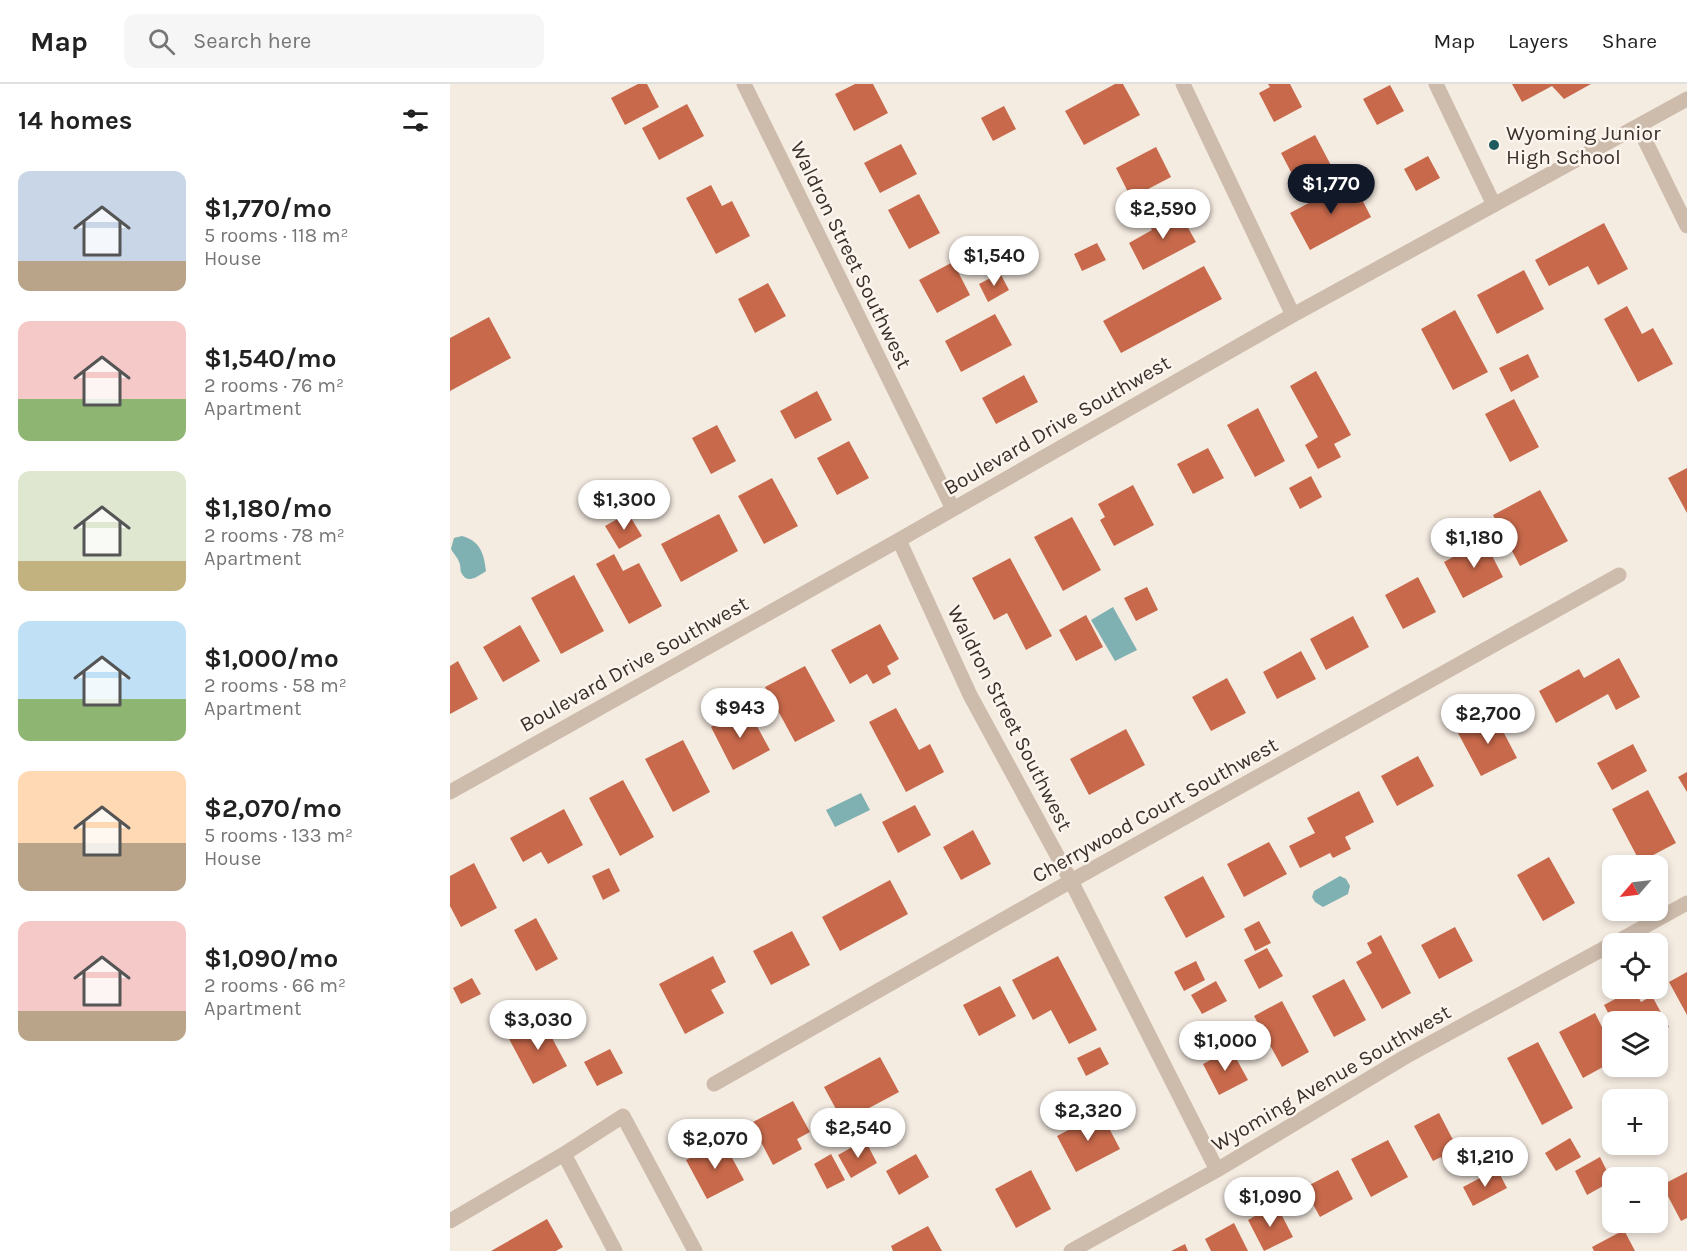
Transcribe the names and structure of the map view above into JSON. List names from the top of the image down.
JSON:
{
  "streets": {
    "street": [
      "Waldron Street Southwest",
      "Boulevard Drive Southwest",
      "Cherrywood Court Southwest",
      "Wyoming Avenue Southwest"
    ]
  },
  "crossings": [
    ["Waldron Street Southwest", "Boulevard Drive Southwest"],
    ["Waldron Street Southwest", "Cherrywood Court Southwest"],
    ["Waldron Street Southwest", "Wyoming Avenue Southwest"]
  ],
  "places": ["Wyoming Junior High School"],
  "north": "bottom left",
  "page": {
    "header": "Map",
    "search": "Search here",
    "nav": ["Map", "Layers", "Share"],
    "heading": "14 homes",
    "list": [
      {
        "name": "$1,770/mo",
        "note": "5 rooms · 118 m² · House"
      },
      {
        "name": "$1,540/mo",
        "note": "2 rooms · 76 m² · Apartment"
      },
      {
        "name": "$1,180/mo",
        "note": "2 rooms · 78 m² · Apartment"
      },
      {
        "name": "$1,000/mo",
        "note": "2 rooms · 58 m² · Apartment"
      },
      {
        "name": "$2,070/mo",
        "note": "5 rooms · 133 m² · House"
      },
      {
        "name": "$1,090/mo",
        "note": "2 rooms · 66 m² · Apartment"
      }
    ],
    "price": [
      "$1,770",
      "$2,590",
      "$1,540",
      "$1,300",
      "$1,180",
      "$943",
      "$2,700",
      "$3,030",
      "$1,000",
      "$2,320",
      "$2,540",
      "$2,070",
      "$1,210",
      "$1,090"
    ],
    "map_buttons": ["+", "−"]
  }
}
